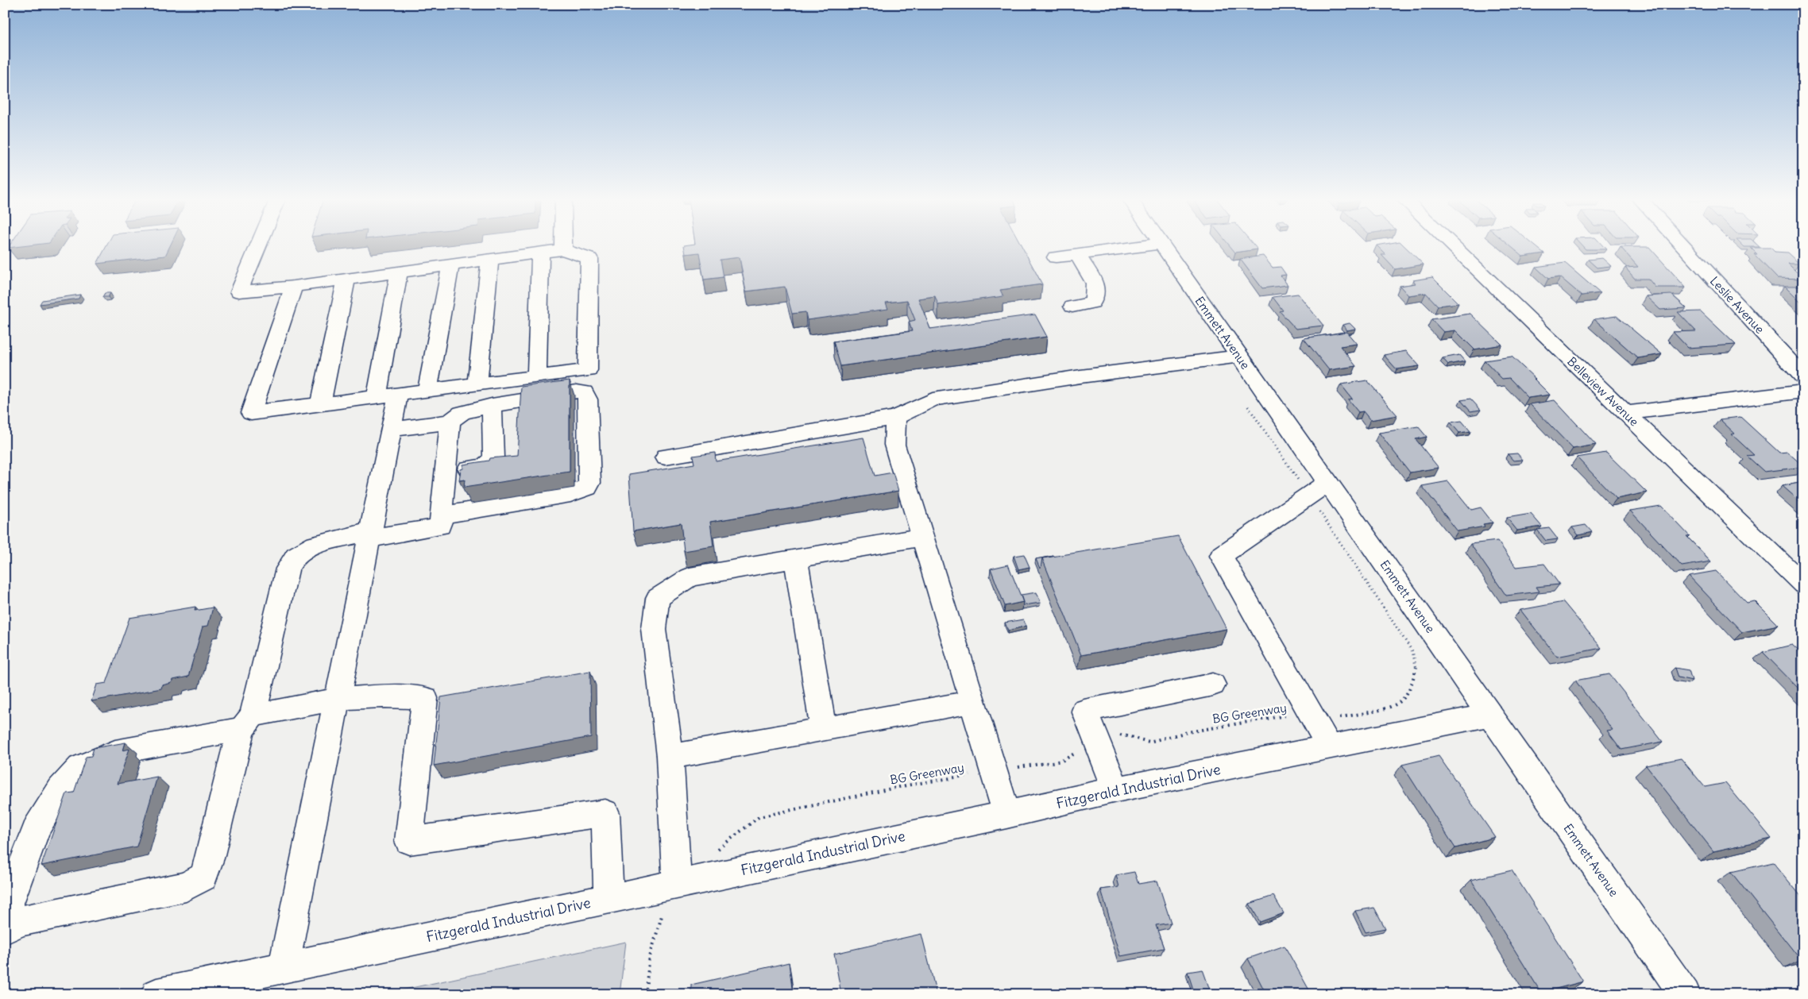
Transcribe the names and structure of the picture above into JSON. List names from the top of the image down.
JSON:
{
  "streets": {
    "street": [
      "Leslie Avenue",
      "Emmett Avenue",
      "Belleview Avenue",
      "Fitzgerald Industrial Drive"
    ],
    "path": ["BG Greenway"]
  },
  "crossings": [
    ["Emmett Avenue", "BG Greenway"],
    ["Emmett Avenue", "Fitzgerald Industrial Drive"]
  ]
}
